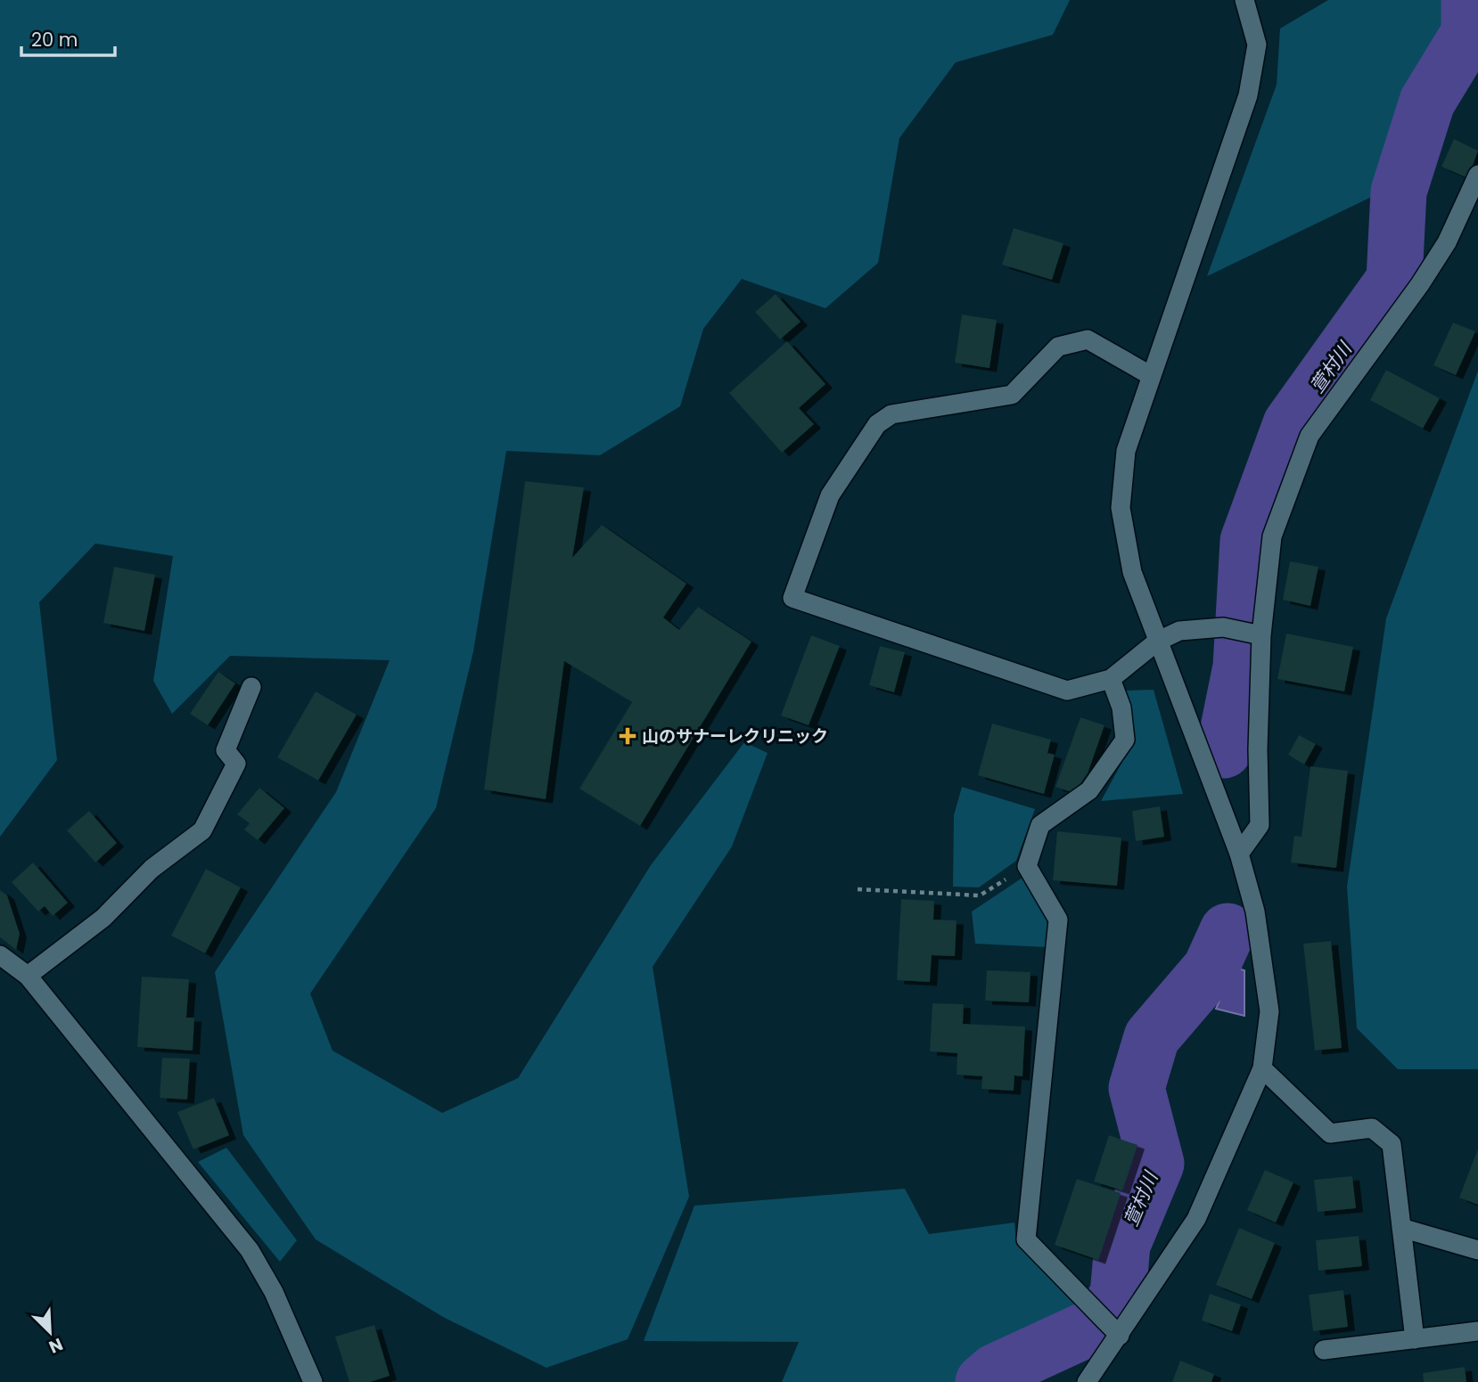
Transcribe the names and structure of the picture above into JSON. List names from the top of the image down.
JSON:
{
  "water": ["萱村川"],
  "places": {
    "health": ["山のサナーレクリニック"]
  },
  "scale_bar": "20 m",
  "north": "bottom right"
}
